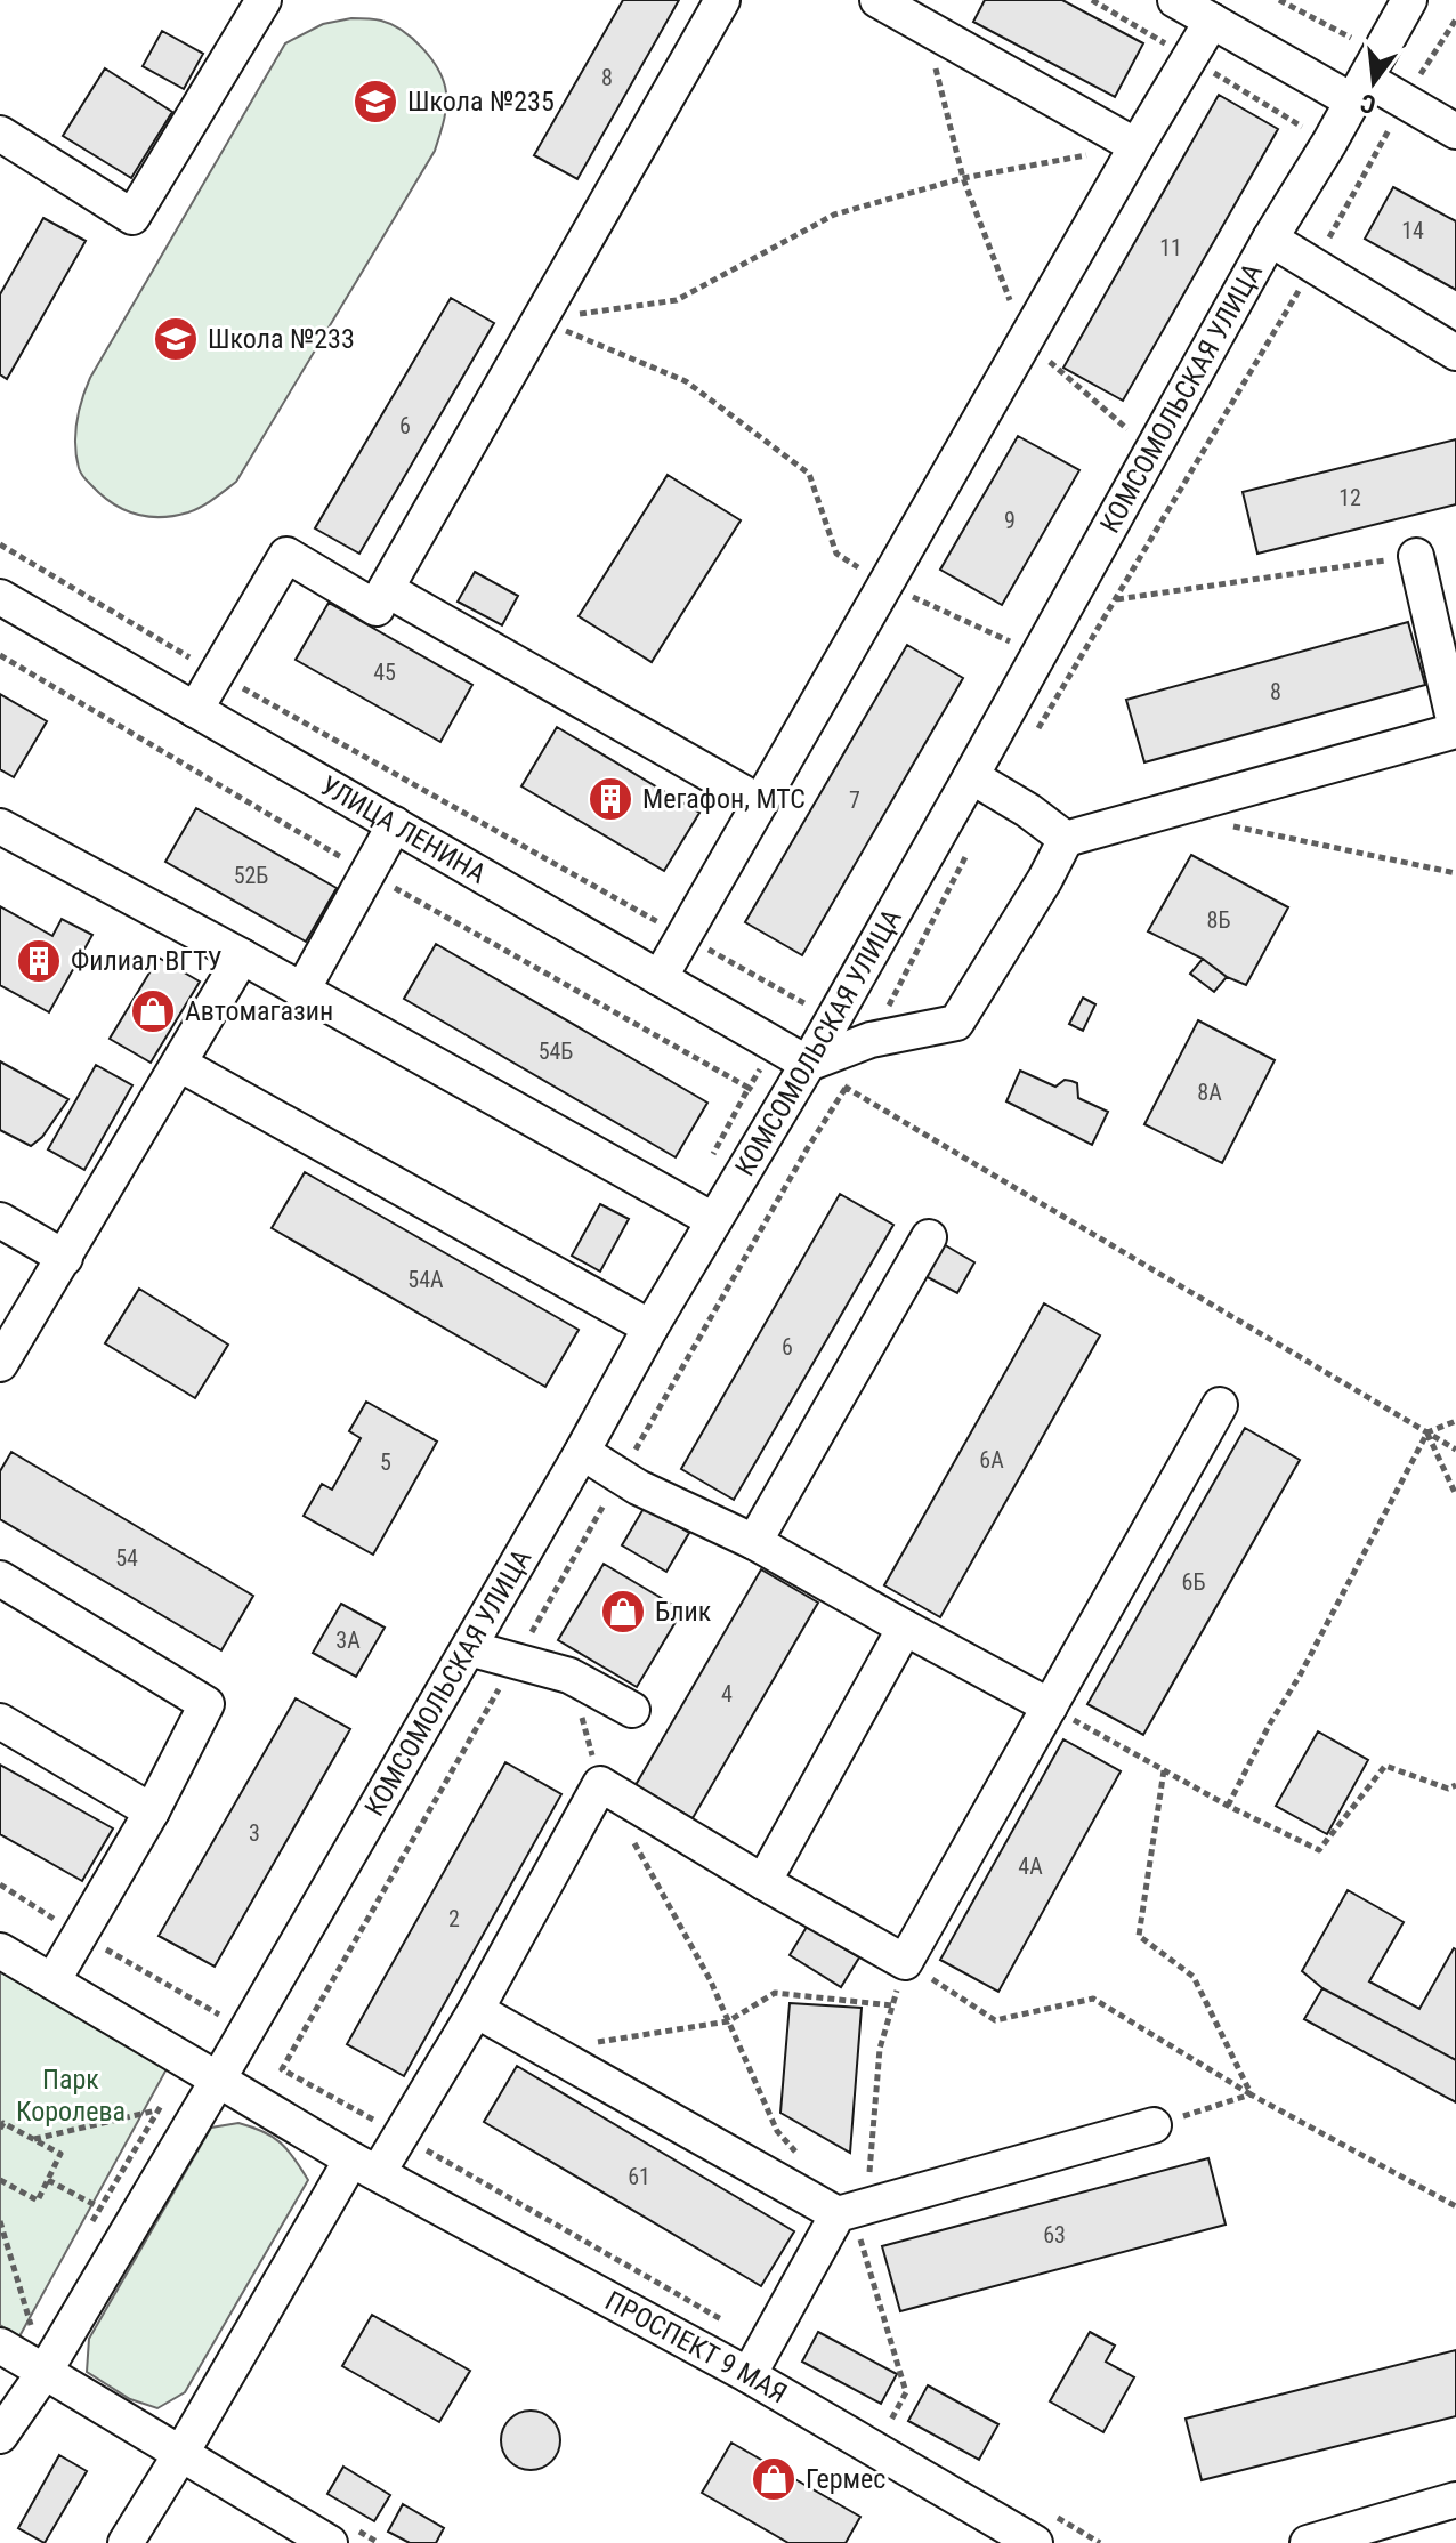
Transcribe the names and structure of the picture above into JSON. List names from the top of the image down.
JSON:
{
  "streets": {
    "street": ["КОМСОМОЛЬСКАЯ УЛИЦА", "УЛИЦА ЛЕНИНА", "ПРОСПЕКТ 9 МАЯ"]
  },
  "crossings": [
    ["КОМСОМОЛЬСКАЯ УЛИЦА", "УЛИЦА ЛЕНИНА"],
    ["КОМСОМОЛЬСКАЯ УЛИЦА", "ПРОСПЕКТ 9 МАЯ"]
  ],
  "parks": ["Парк Королева"],
  "places": {
    "school or university": ["Школа №235", "Школа №233"],
    "building": ["Мегафон, МТС", "Филиал ВГТУ"],
    "shop": ["Автомагазин", "Блик", "Гермес"]
  },
  "house_numbers": [
    "8",
    "14",
    "11",
    "6",
    "12",
    "9",
    "45",
    "8",
    "7",
    "52Б",
    "8Б",
    "54Б",
    "8А",
    "54А",
    "6",
    "6А",
    "5",
    "54",
    "6Б",
    "3А",
    "4",
    "3",
    "4А",
    "2",
    "61",
    "63"
  ],
  "north": "bottom"
}
